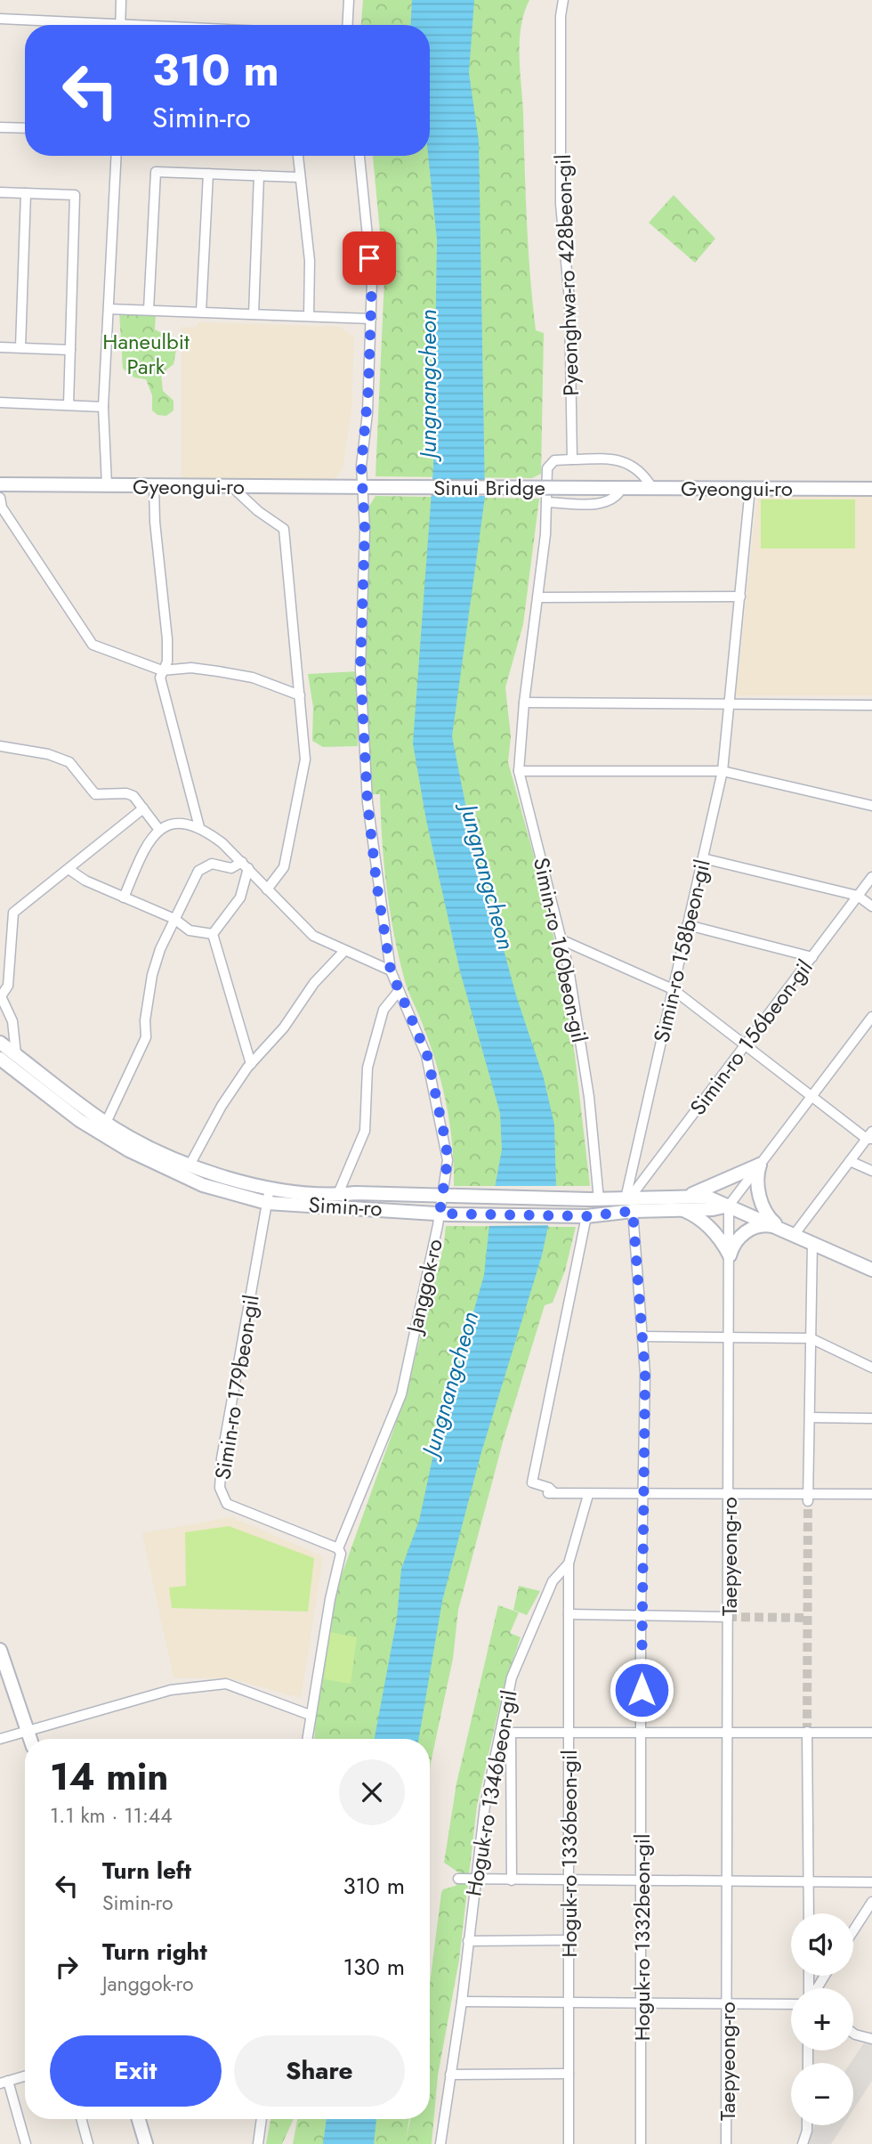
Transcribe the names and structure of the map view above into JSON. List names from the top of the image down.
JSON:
{
  "streets": {
    "street": [
      "Pyeonghwa-ro 428beon-gil",
      "Gyeongui-ro",
      "Sinui Bridge",
      "Simin-ro 160beon-gil",
      "Simin-ro 158beon-gil",
      "Simin-ro 156beon-gil",
      "Simin-ro",
      "Janggok-ro",
      "Simin-ro 179beon-gil",
      "Taepyeong-ro",
      "Hoguk-ro 1346beon-gil",
      "Hoguk-ro 1336beon-gil",
      "Hoguk-ro 1332beon-gil"
    ]
  },
  "crossings": [
    ["Pyeonghwa-ro 428beon-gil", "Simin-ro 160beon-gil"],
    ["Gyeongui-ro", "Sinui Bridge"],
    ["Gyeongui-ro", "Simin-ro 158beon-gil"],
    ["Gyeongui-ro", "Janggok-ro"],
    ["Simin-ro 160beon-gil", "Simin-ro"],
    ["Simin-ro 158beon-gil", "Simin-ro 156beon-gil"],
    ["Simin-ro 158beon-gil", "Simin-ro"],
    ["Simin-ro 158beon-gil", "Hoguk-ro 1332beon-gil"],
    ["Simin-ro 156beon-gil", "Simin-ro"],
    ["Simin-ro", "Janggok-ro"],
    ["Simin-ro", "Simin-ro 179beon-gil"],
    ["Simin-ro", "Taepyeong-ro"],
    ["Janggok-ro", "Simin-ro 179beon-gil"],
    ["Hoguk-ro 1346beon-gil", "Hoguk-ro 1336beon-gil"]
  ],
  "water": ["Jungnangcheon"],
  "parks": ["Haneulbit Park"],
  "page": {
    "turn": ["310 m", "Simin-ro"],
    "heading": ["14 min", "1.1 km · 11:44"],
    "list": [
      {
        "name": "Turn left",
        "note": "Simin-ro",
        "value": "310 m"
      },
      {
        "name": "Turn right",
        "note": "Janggok-ro",
        "value": "130 m"
      }
    ],
    "map_buttons": ["+", "−"],
    "buttons": ["Exit", "Share"]
  }
}
